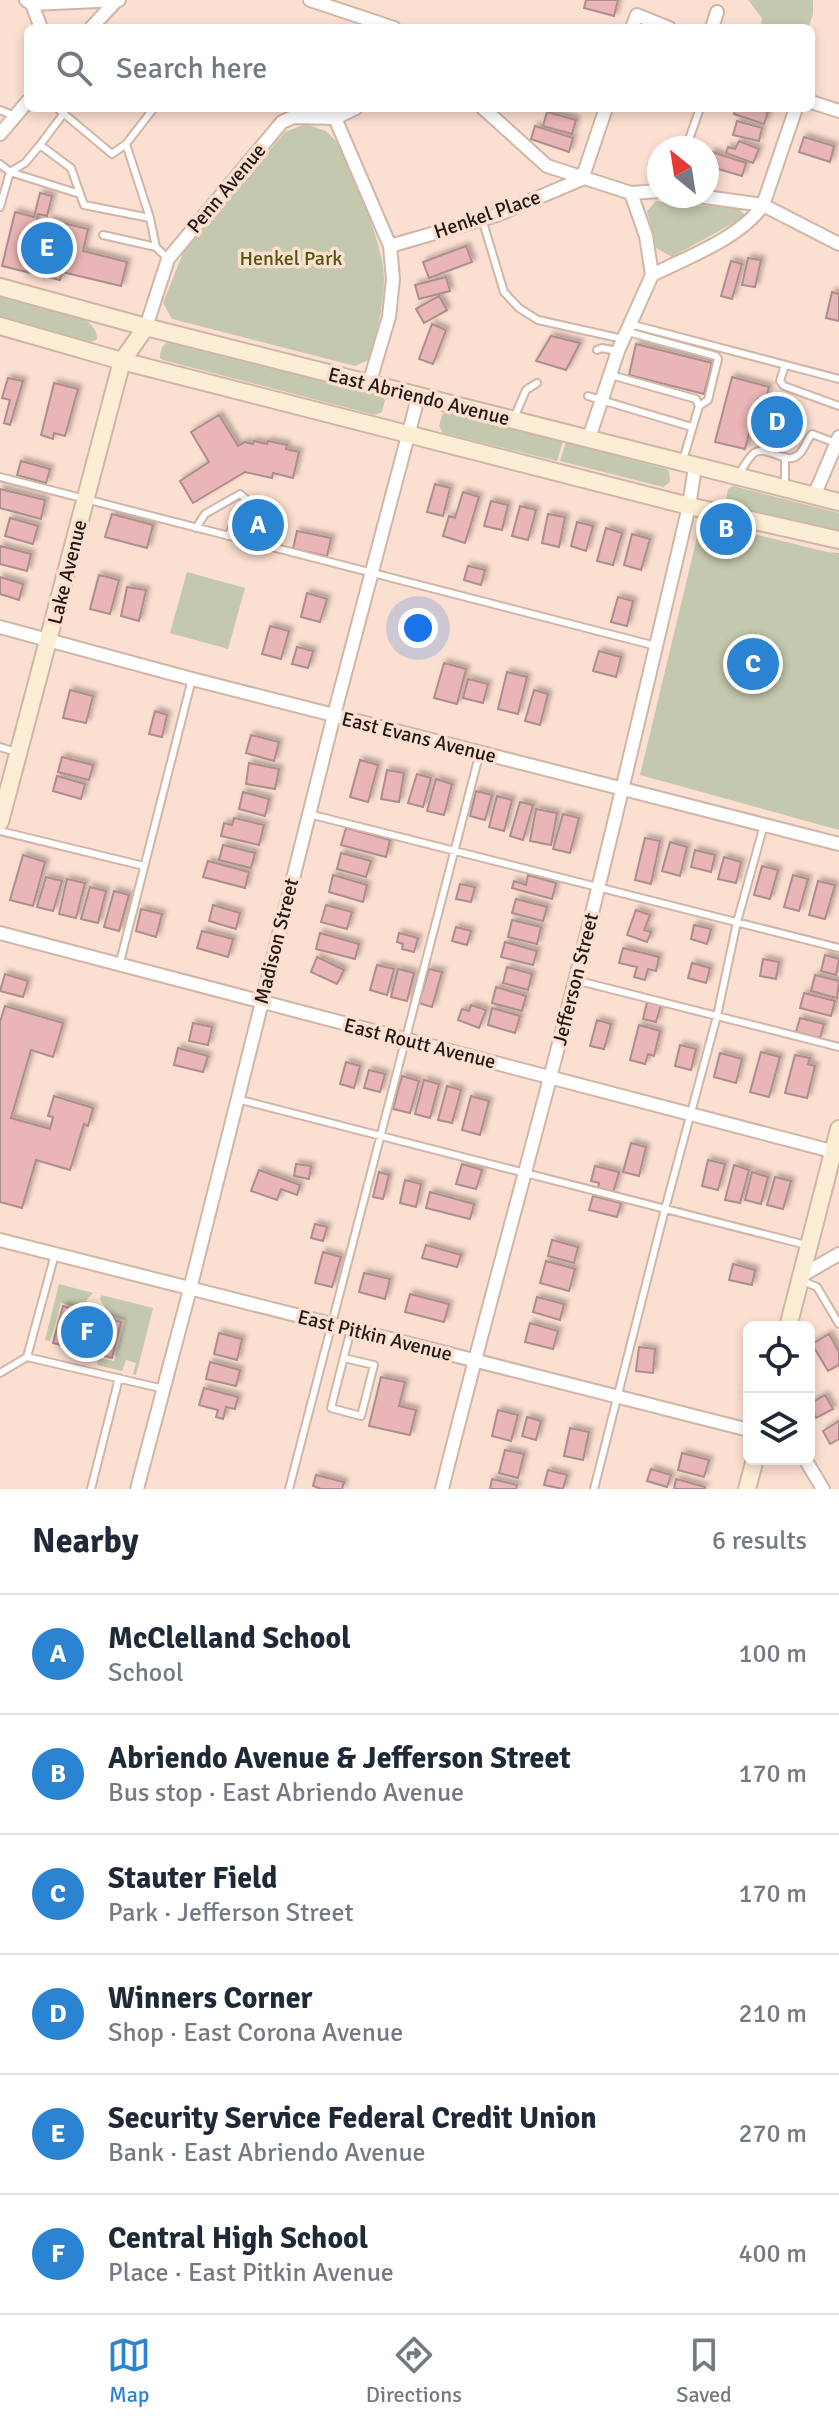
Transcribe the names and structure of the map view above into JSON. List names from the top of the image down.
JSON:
{
  "streets": {
    "main road": ["East Abriendo Avenue", "Lake Avenue"],
    "street": [
      "Penn Avenue",
      "Henkel Place",
      "East Evans Avenue",
      "Madison Street",
      "Jefferson Street",
      "East Routt Avenue",
      "East Pitkin Avenue"
    ]
  },
  "crossings": [
    ["Penn Avenue", "East Abriendo Avenue"],
    ["Penn Avenue", "Lake Avenue"],
    ["East Abriendo Avenue", "Lake Avenue"],
    ["East Abriendo Avenue", "Madison Street"],
    ["East Abriendo Avenue", "Jefferson Street"],
    ["Lake Avenue", "East Evans Avenue"],
    ["East Evans Avenue", "Madison Street"],
    ["East Evans Avenue", "Jefferson Street"],
    ["Madison Street", "East Routt Avenue"],
    ["Madison Street", "East Pitkin Avenue"],
    ["Jefferson Street", "East Routt Avenue"],
    ["Jefferson Street", "East Pitkin Avenue"]
  ],
  "parks": ["Henkel Park"],
  "north": "top left",
  "page": {
    "search": "Search here",
    "pins": [
      "E",
      "D",
      "A",
      "B",
      "C",
      "F"
    ],
    "heading": ["Nearby", "6 results"],
    "list": [
      {
        "mark": "A",
        "name": "McClelland School",
        "note": "School",
        "value": "100 m"
      },
      {
        "mark": "B",
        "name": "Abriendo Avenue & Jefferson Street",
        "note": "Bus stop · East Abriendo Avenue",
        "value": "170 m"
      },
      {
        "mark": "C",
        "name": "Stauter Field",
        "note": "Park · Jefferson Street",
        "value": "170 m"
      },
      {
        "mark": "D",
        "name": "Winners Corner",
        "note": "Shop · East Corona Avenue",
        "value": "210 m"
      },
      {
        "mark": "E",
        "name": "Security Service Federal Credit Union",
        "note": "Bank · East Abriendo Avenue",
        "value": "270 m"
      },
      {
        "mark": "F",
        "name": "Central High School",
        "note": "Place · East Pitkin Avenue",
        "value": "400 m"
      }
    ],
    "nav": ["Map", "Directions", "Saved"]
  }
}
